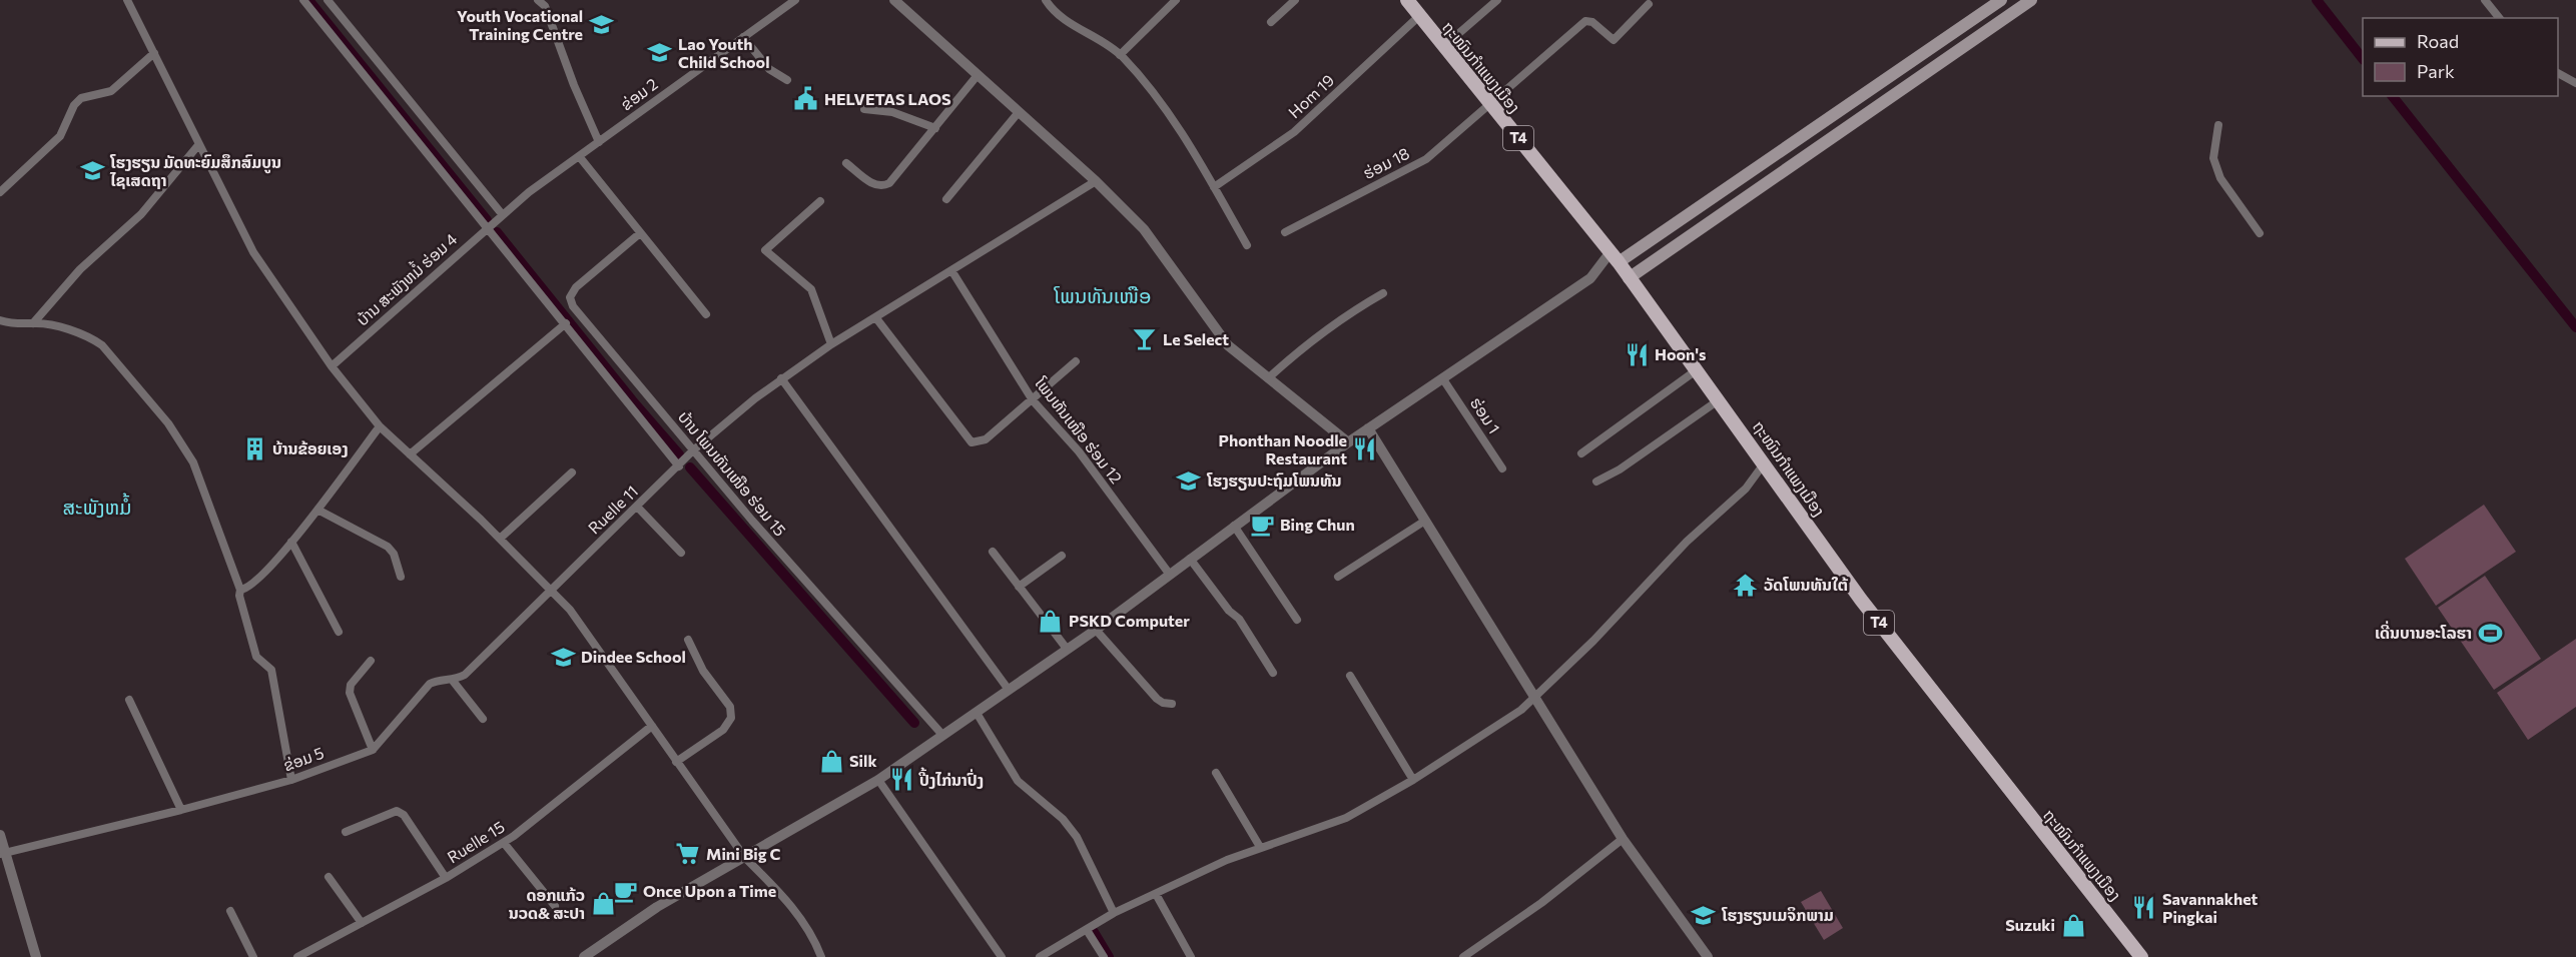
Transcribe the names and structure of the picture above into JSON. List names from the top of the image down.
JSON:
{
  "streets": {
    "main road": ["ຖະໜົນກຳແພງເມືອງ", "T4"],
    "street": [
      "ຂ່ອມ 2",
      "Hom 19",
      "ຮ່ອມ 18",
      "ບ້ານ ສະພັງຫມໍ້ ຮ່ອມ 4",
      "ຮ່ອມ 1",
      "ໂພນທັນເໜືອ ຮ່ອມ 12",
      "ບ້ານ ໂພນທັນເໜືອ ຮ່ອມ 15",
      "Ruelle 11",
      "ຂ່ອມ 5",
      "Ruelle 15"
    ]
  },
  "crossings": [
    ["ຖະໜົນກຳແພງເມືອງ", "Hom 19"],
    ["ຖະໜົນກຳແພງເມືອງ", "ຮ່ອມ 18"],
    ["ຂ່ອມ 2", "ບ້ານ ສະພັງຫມໍ້ ຮ່ອມ 4"],
    ["ໂພນທັນເໜືອ ຮ່ອມ 12", "Ruelle 11"],
    ["ບ້ານ ໂພນທັນເໜືອ ຮ່ອມ 15", "Ruelle 11"],
    ["Ruelle 11", "ຂ່ອມ 5"]
  ],
  "districts": ["ໂພນທັນເໜືອ", "ສະພັງຫມໍ້"],
  "places": {
    "school or university": [
      "Youth Vocational Training Centre",
      "Lao Youth Child School",
      "ໂຮງຮຽນ ມັດທະຍົມສຶກສົມບູນ ໄຊເສດຖາ",
      "ໂຮງຮຽນປະຖົມໂພນທັນ",
      "Dindee School",
      "ໂຮງຮຽນເມຈິກພາມ"
    ],
    "public building": ["HELVETAS LAOS"],
    "bar": ["Le Select"],
    "restaurant": [
      "Hoon's",
      "Phonthan Noodle Restaurant",
      "ປີ້ງໄກ່ນາປົ່ງ",
      "Savannakhet Pingkai"
    ],
    "building": ["ບ້ານຂ້ອຍເອງ"],
    "cafe": ["Bing Chun", "Once Upon a Time"],
    "temple": ["ວັດໂພນທັນໃຕ້"],
    "shop": [
      "PSKD Computer",
      "Silk",
      "ດອກແກ້ວ ນວດ& ສະປາ",
      "Suzuki"
    ],
    "sports": ["ເດີ່ນບານອະໂລຮາ"],
    "supermarket": ["Mini Big C"]
  },
  "legend": ["Road", "Park"]
}
